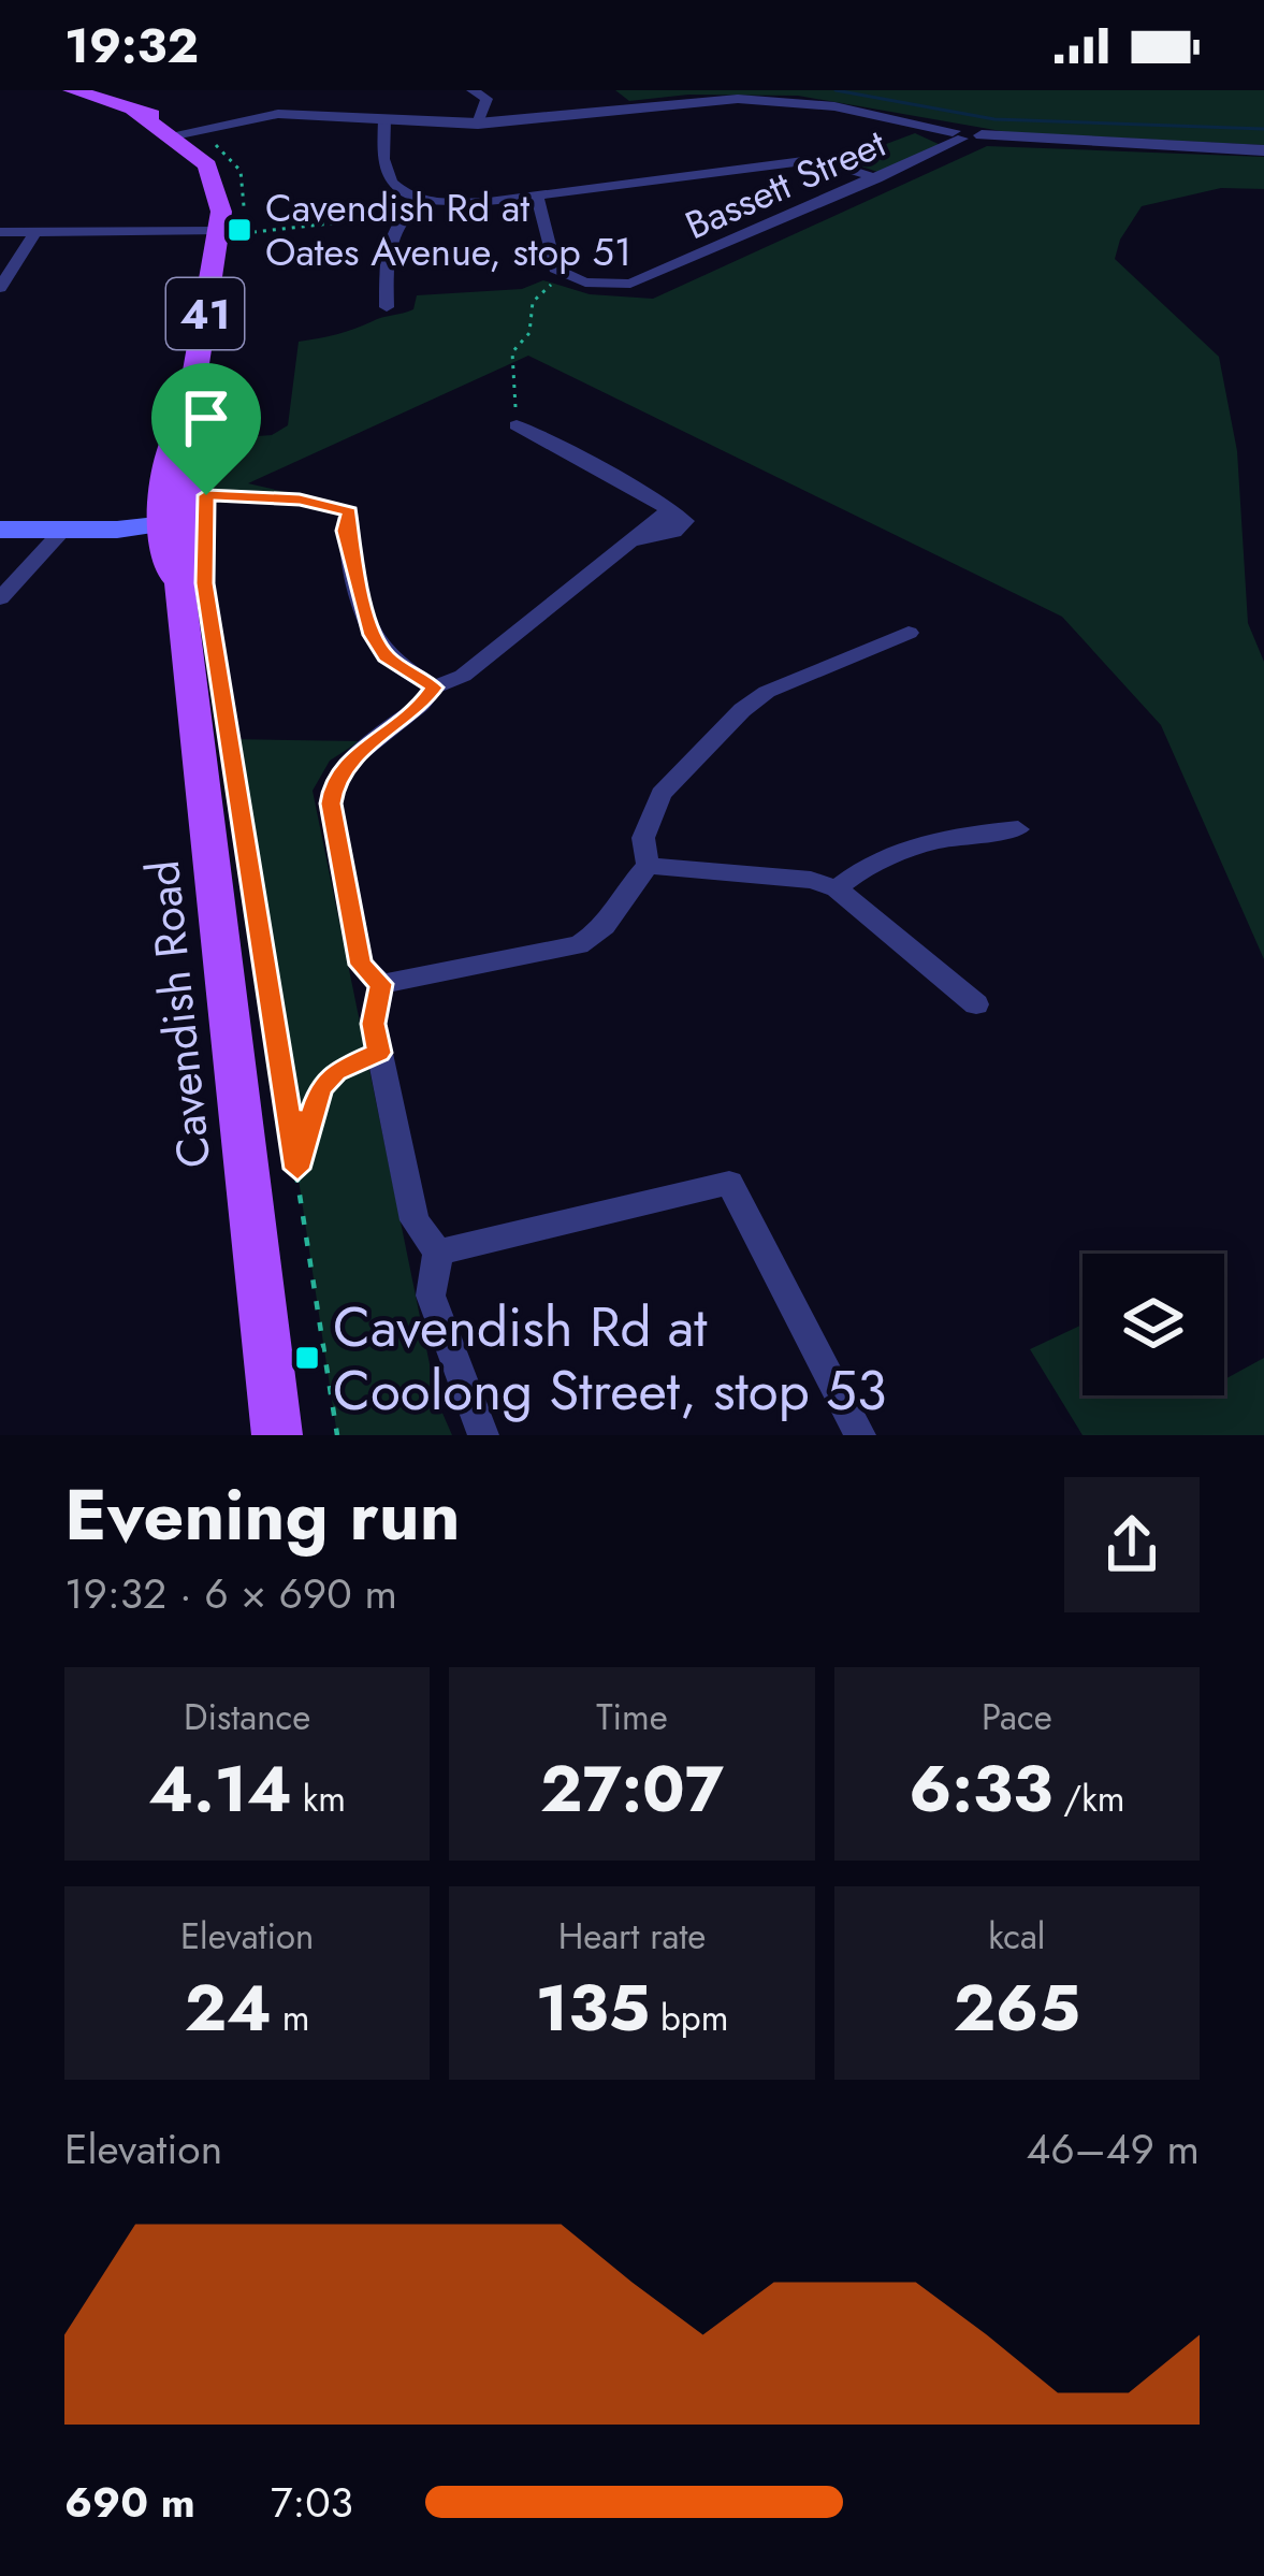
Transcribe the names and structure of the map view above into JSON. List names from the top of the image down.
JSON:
{
  "streets": {
    "main road": ["41", "Cavendish Road"],
    "street": ["Bassett Street"]
  },
  "crossings": [
    ["41", "Cavendish Road"]
  ],
  "places": {
    "transit": ["Cavendish Rd at Oates Avenue, stop 51", "Cavendish Rd at Coolong Street, stop 53"]
  },
  "page": {
    "status": "19:32",
    "heading": ["Evening run", "19:32 · 6 × 690 m"],
    "stats": [
      ["Distance", "4.14 km"],
      ["Time", "27:07"],
      ["Pace", "6:33 /km"],
      ["Elevation", "24 m"],
      ["Heart rate", "135 bpm"],
      ["kcal", "265"]
    ],
    "chart": ["Elevation", "46–49 m"],
    "list": [
      {
        "name": "690 m",
        "note": "7:03"
      }
    ]
  }
}
